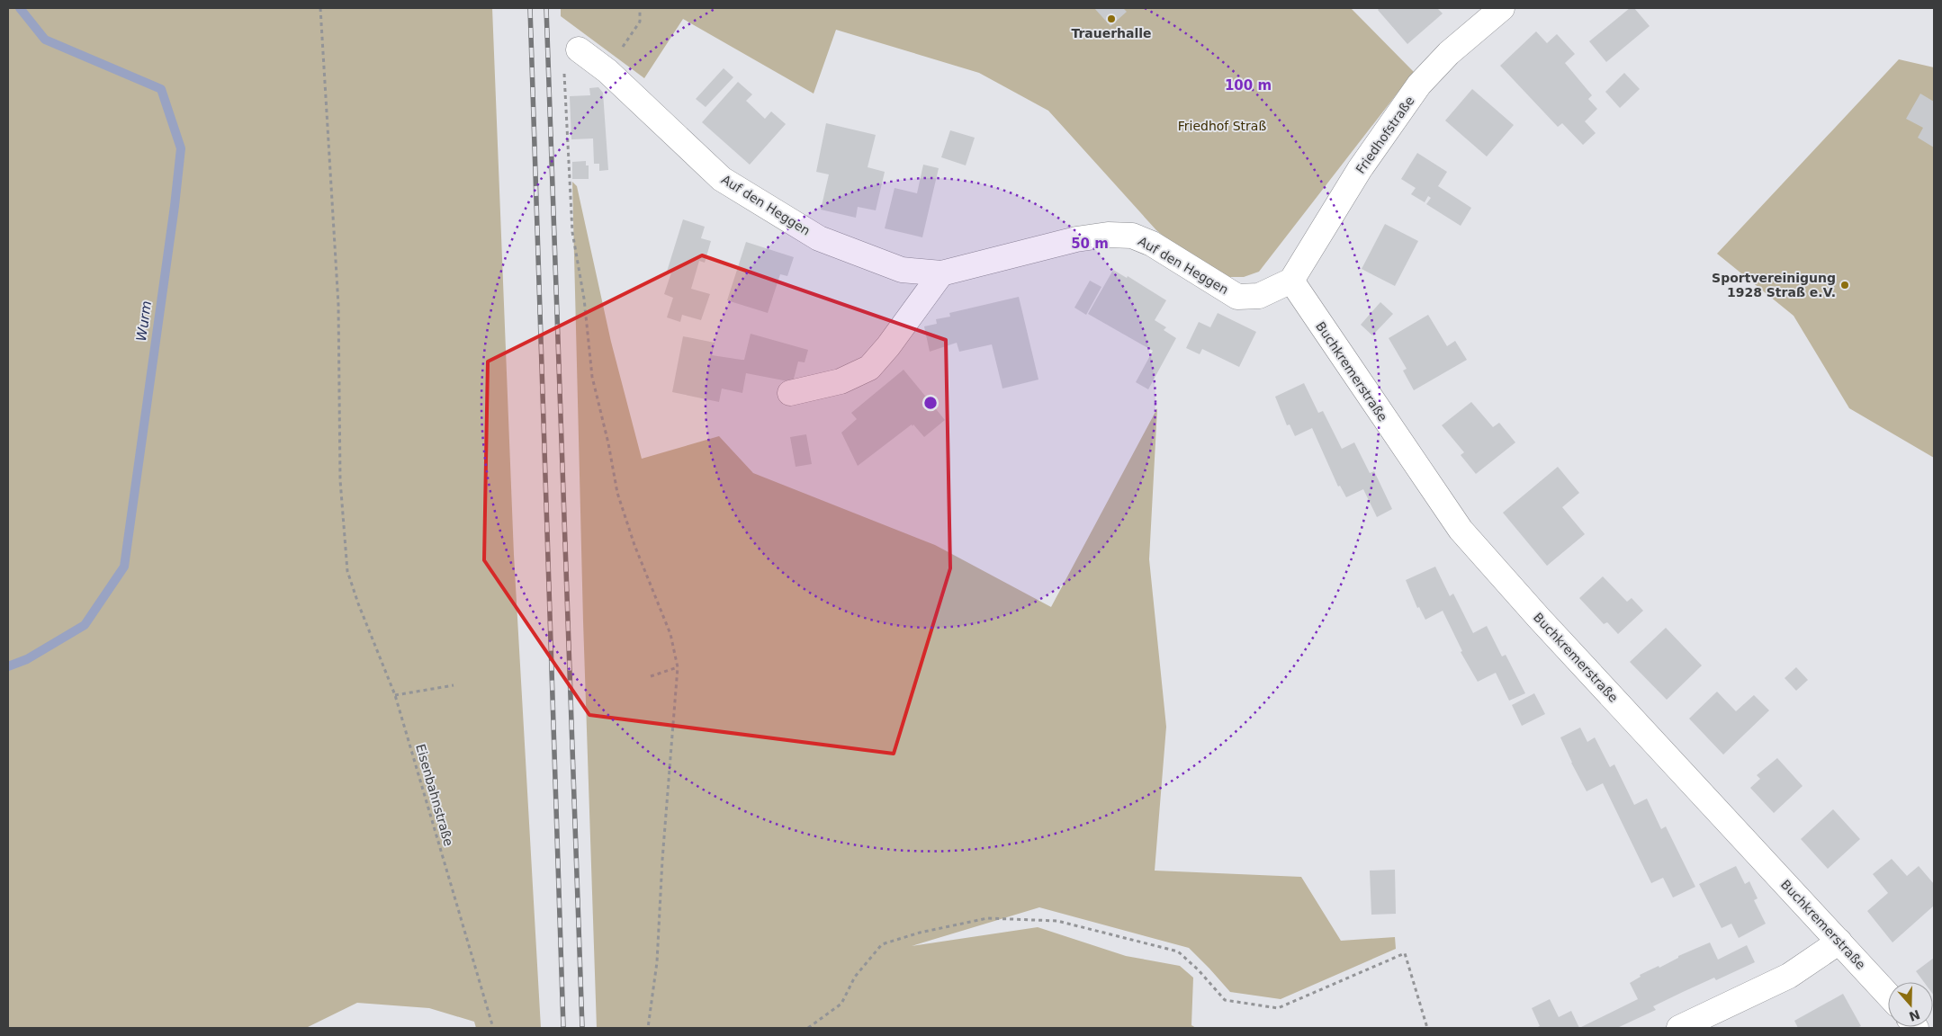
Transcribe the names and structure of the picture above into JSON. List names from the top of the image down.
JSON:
{
  "streets": {
    "street": ["Friedhofstraße", "Auf den Heggen", "Buchkremerstraße"],
    "path": ["Eisenbahnstraße"]
  },
  "crossings": [
    ["Friedhofstraße", "Auf den Heggen"],
    ["Friedhofstraße", "Buchkremerstraße"],
    ["Auf den Heggen", "Buchkremerstraße"]
  ],
  "water": ["Wurm"],
  "parks": ["Friedhof Straß"],
  "places": ["Trauerhalle", "Sportvereinigung 1928 Straß e.V."],
  "north": "bottom",
  "rings": ["100 m", "50 m"]
}
